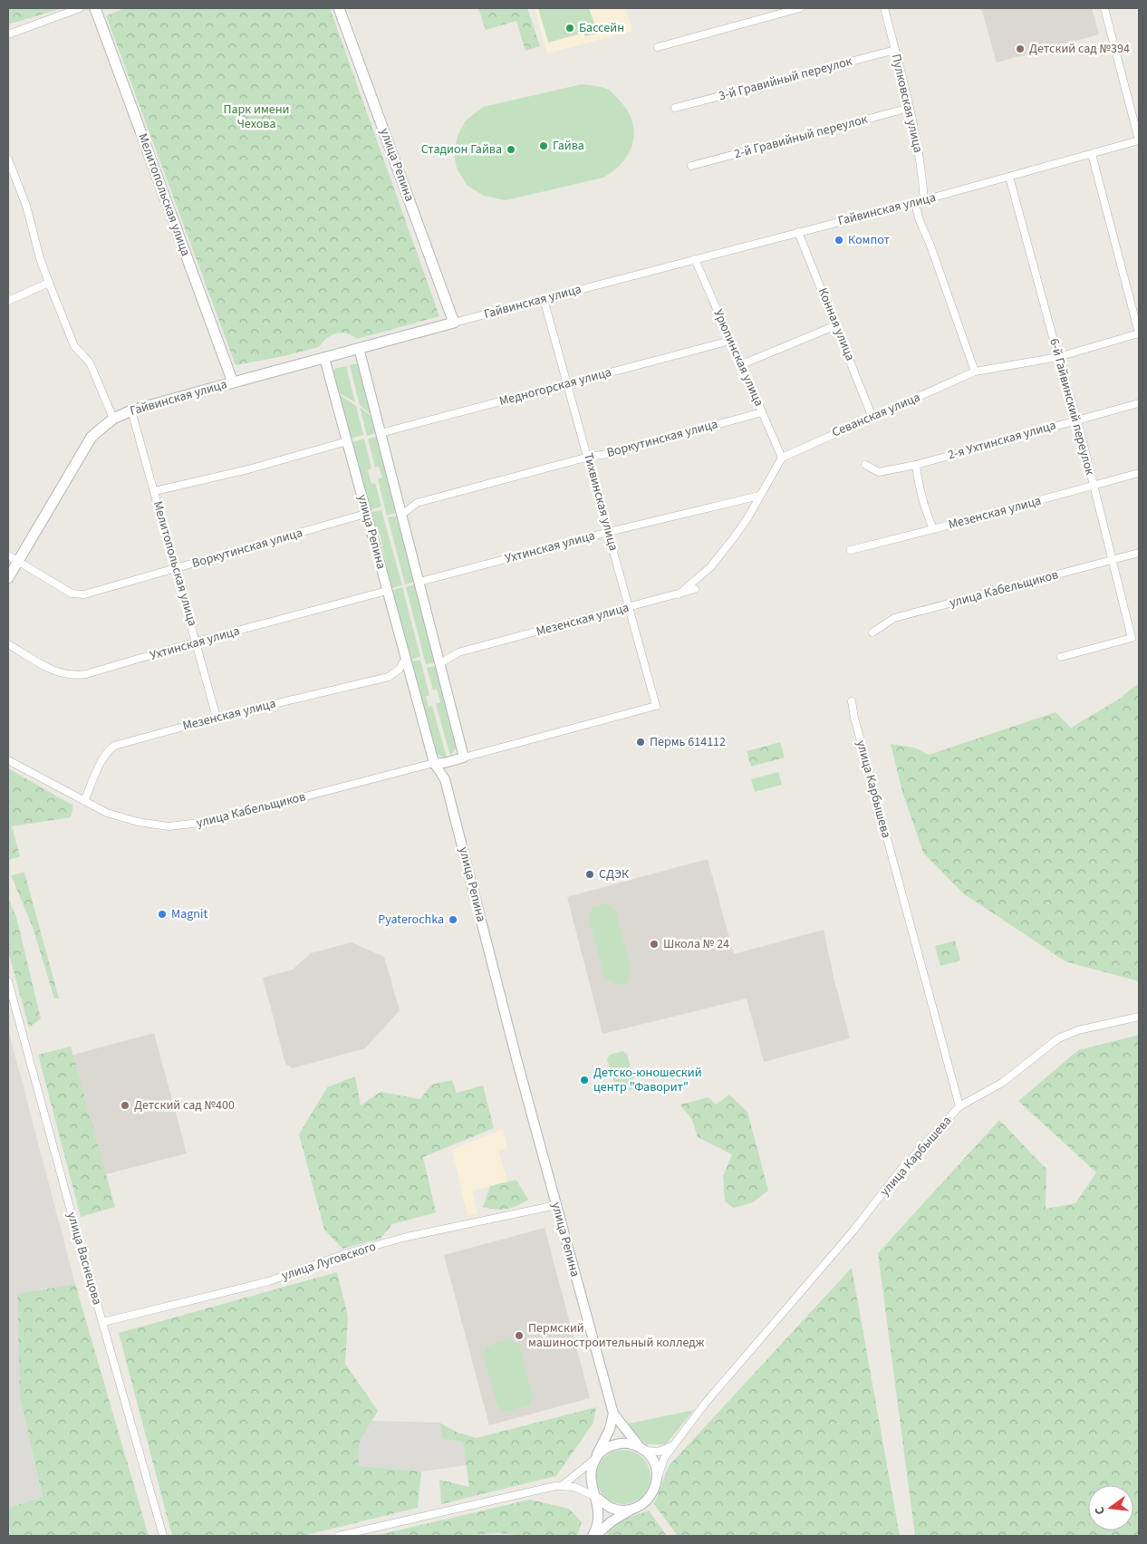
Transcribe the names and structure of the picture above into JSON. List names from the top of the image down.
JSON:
{
  "streets": {
    "main road": ["улица Репина", "Мелитопольская улица", "Гайвинская улица"],
    "street": [
      "3-й Гравийный переулок",
      "Пулковская улица",
      "2-й Гравийный переулок",
      "Конная улица",
      "Урюпинская улица",
      "Медногорская улица",
      "6-й Гайвинский переулок",
      "Севанская улица",
      "Воркутинская улица",
      "2-я Ухтинская улица",
      "Тихвинская улица",
      "Мезенская улица",
      "Ухтинская улица",
      "улица Кабельщиков",
      "улица Карбышева",
      "улица Васнецова",
      "улица Луговского"
    ]
  },
  "crossings": [
    ["3-й Гравийный переулок", "Пулковская улица"],
    ["Пулковская улица", "2-й Гравийный переулок"],
    ["Пулковская улица", "Гайвинская улица"],
    ["улица Репина", "Гайвинская улица"],
    ["улица Репина", "Ухтинская улица"],
    ["улица Репина", "улица Кабельщиков"],
    ["улица Репина", "улица Луговского"],
    ["Мелитопольская улица", "Гайвинская улица"],
    ["Мелитопольская улица", "Воркутинская улица"],
    ["Мелитопольская улица", "Мезенская улица"],
    ["Мелитопольская улица", "Ухтинская улица"],
    ["Гайвинская улица", "Конная улица"],
    ["Гайвинская улица", "Урюпинская улица"],
    ["Гайвинская улица", "6-й Гайвинский переулок"],
    ["Гайвинская улица", "Воркутинская улица"],
    ["Гайвинская улица", "Тихвинская улица"],
    ["Конная улица", "Севанская улица"],
    ["Урюпинская улица", "Медногорская улица"],
    ["Урюпинская улица", "Севанская улица"],
    ["Урюпинская улица", "Воркутинская улица"],
    ["Медногорская улица", "Тихвинская улица"],
    ["6-й Гайвинский переулок", "Севанская улица"],
    ["6-й Гайвинский переулок", "2-я Ухтинская улица"],
    ["6-й Гайвинский переулок", "Мезенская улица"],
    ["6-й Гайвинский переулок", "улица Кабельщиков"],
    ["Воркутинская улица", "Тихвинская улица"],
    ["Тихвинская улица", "Мезенская улица"],
    ["Тихвинская улица", "Ухтинская улица"],
    ["Тихвинская улица", "улица Кабельщиков"],
    ["Мезенская улица", "улица Кабельщиков"],
    ["улица Васнецова", "улица Луговского"]
  ],
  "parks": ["Парк имени Чехова"],
  "places": [
    "Бассейн",
    "Детский сад №394",
    "Гайва",
    "Стадион Гайва",
    "Компот",
    "Пермь 614112",
    "СДЭК",
    "Magnit",
    "Pyaterochka",
    "Школа № 24",
    "Детско-юношеский центр \"Фаворит\"",
    "Детский сад №400",
    "Пермский машиностроительный колледж"
  ],
  "north": "left"
}
